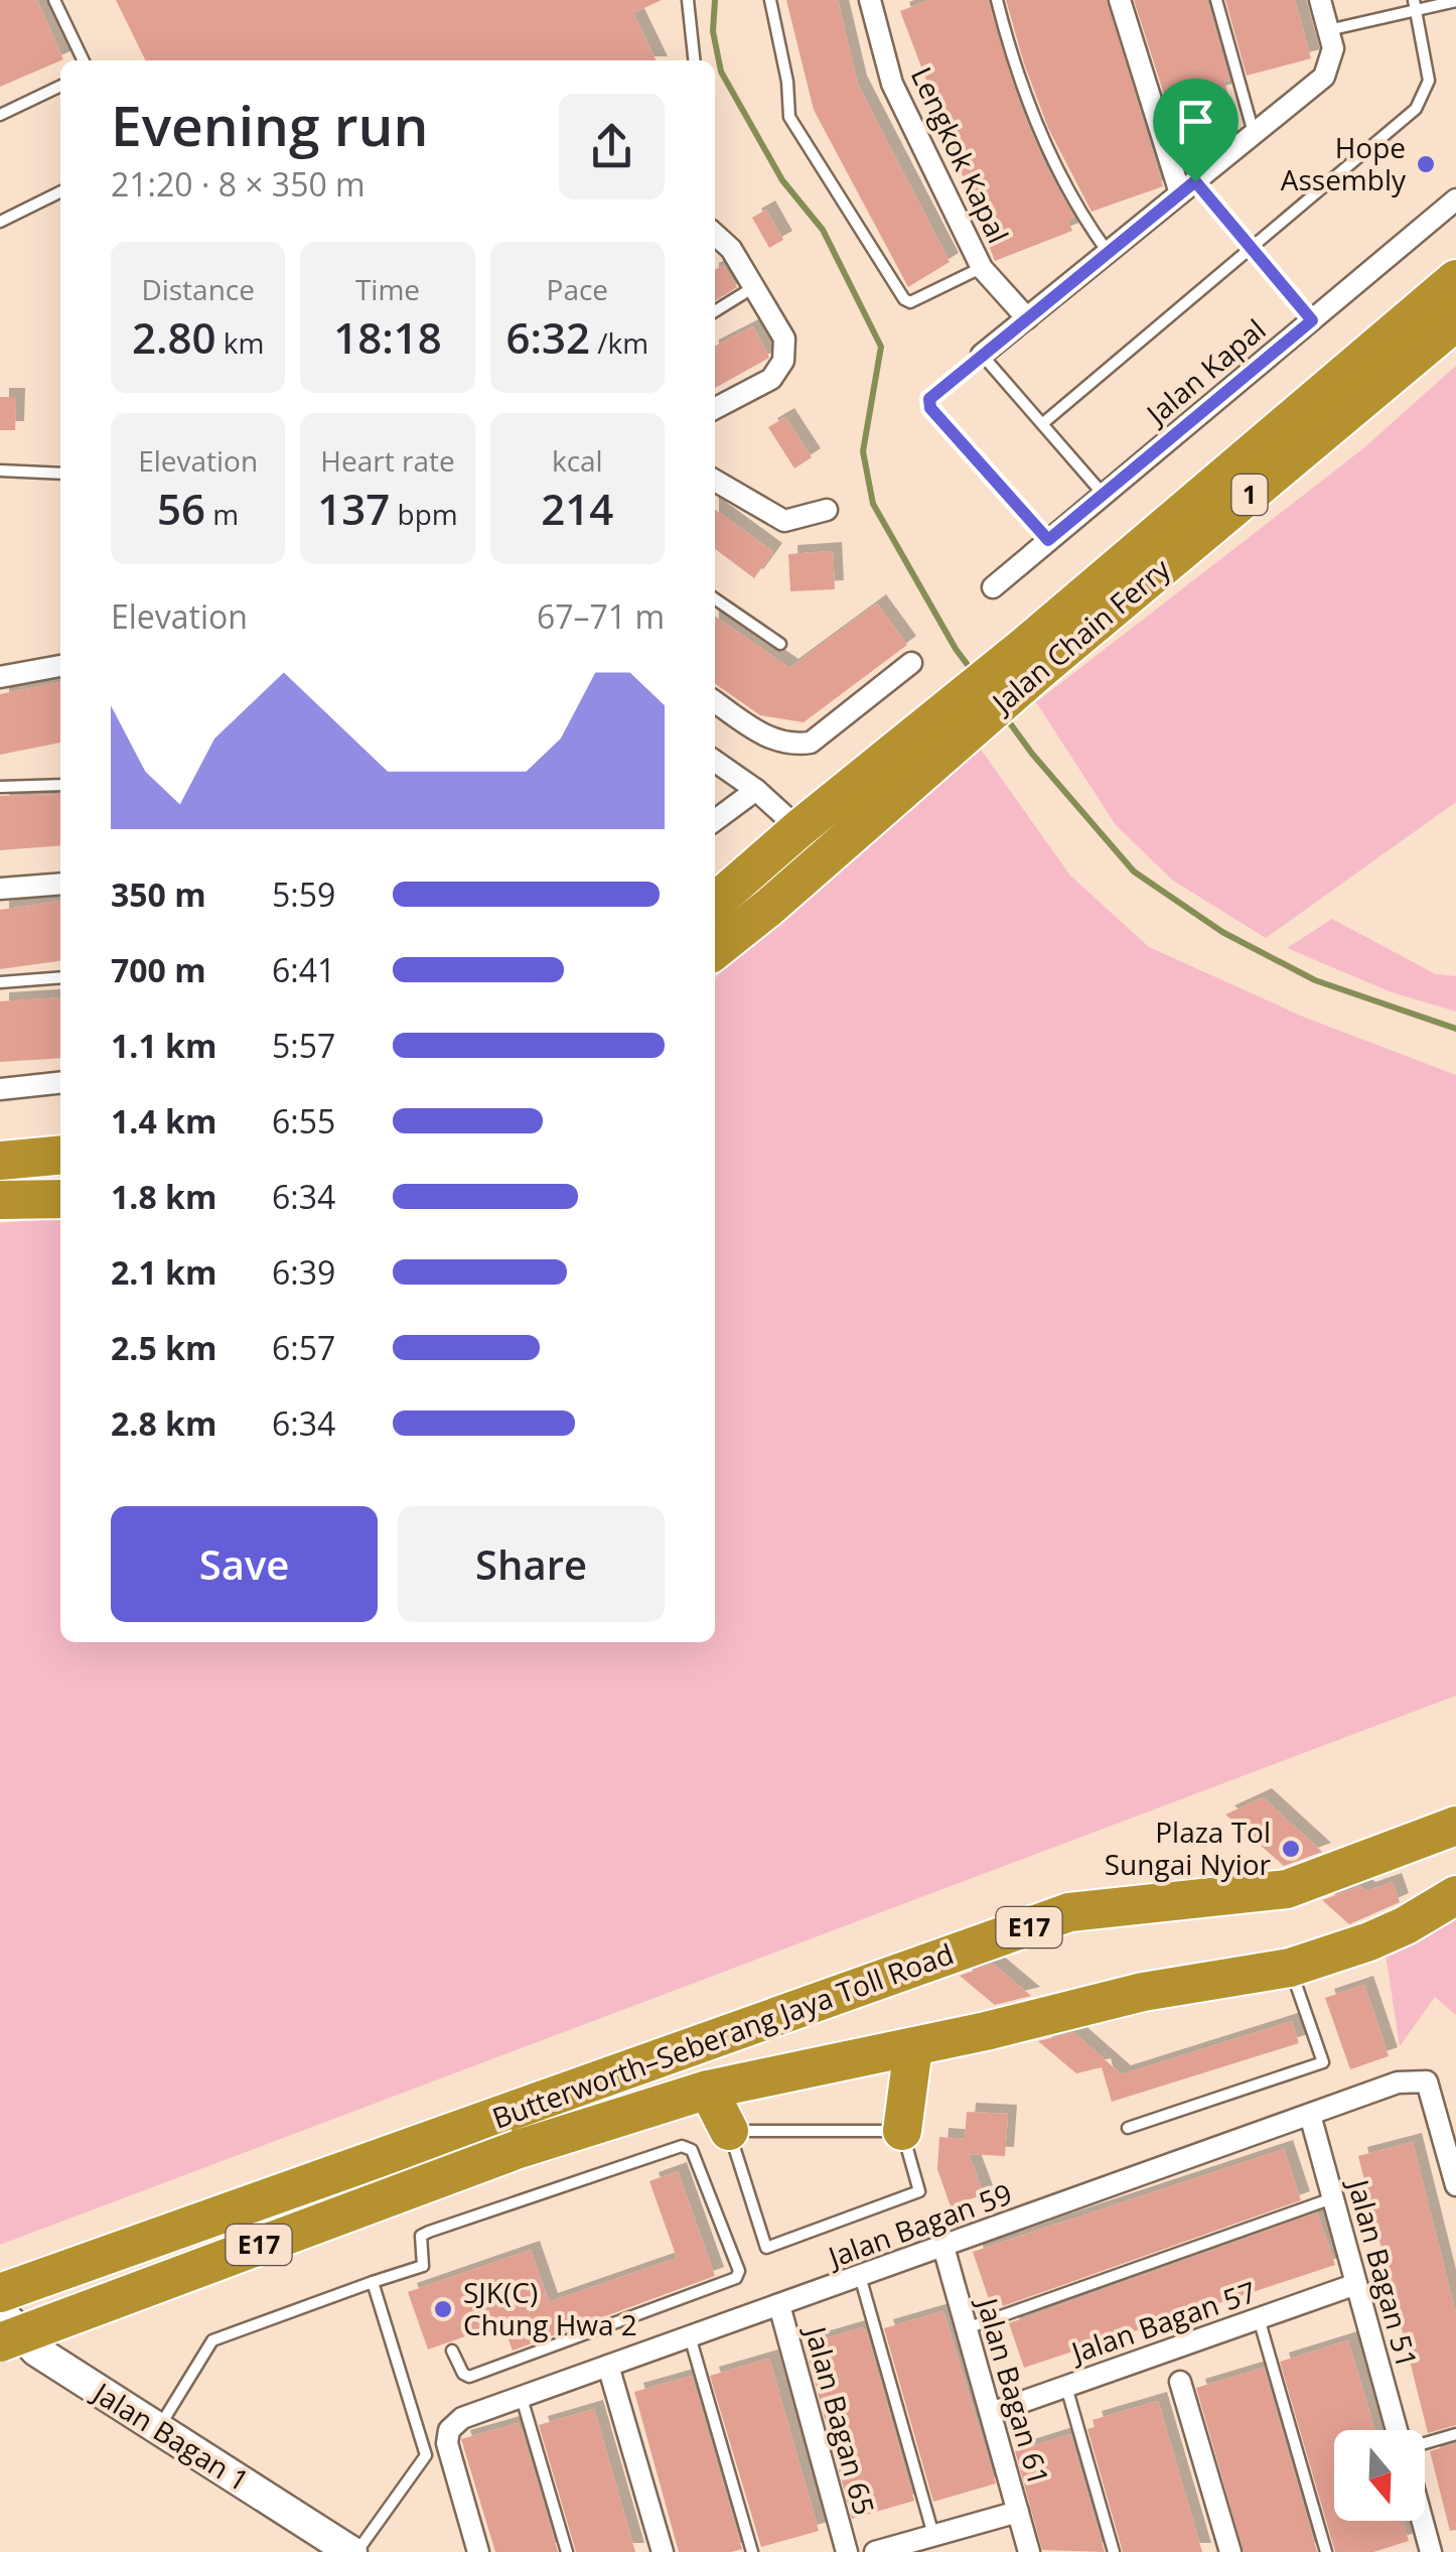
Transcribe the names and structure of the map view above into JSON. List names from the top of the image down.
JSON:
{
  "streets": {
    "highway": [
      "1",
      "Jalan Chain Ferry",
      "E17",
      "Butterworth–Seberang Jaya Toll Road"
    ],
    "street": [
      "Lengkok Kapal",
      "Jalan Kapal",
      "Jalan Bagan 59",
      "Jalan Bagan 51",
      "Jalan Bagan 57",
      "Jalan Bagan 61",
      "Jalan Bagan 65",
      "Jalan Bagan 1"
    ]
  },
  "crossings": [
    ["Jalan Bagan 59", "Jalan Bagan 51"],
    ["Jalan Bagan 59", "Jalan Bagan 61"],
    ["Jalan Bagan 59", "Jalan Bagan 65"],
    ["Jalan Bagan 51", "Jalan Bagan 57"],
    ["Jalan Bagan 57", "Jalan Bagan 61"]
  ],
  "places": ["Hope Assembly", "Plaza Tol Sungai Nyior", "SJK(C) Chung Hwa 2"],
  "north": "bottom",
  "page": {
    "heading": ["Evening run", "21:20 · 8 × 350 m"],
    "stats": [
      ["Distance", "2.80 km"],
      ["Time", "18:18"],
      ["Pace", "6:32 /km"],
      ["Elevation", "56 m"],
      ["Heart rate", "137 bpm"],
      ["kcal", "214"]
    ],
    "chart": ["Elevation", "67–71 m"],
    "list": [
      {
        "name": "350 m",
        "note": "5:59"
      },
      {
        "name": "700 m",
        "note": "6:41"
      },
      {
        "name": "1.1 km",
        "note": "5:57"
      },
      {
        "name": "1.4 km",
        "note": "6:55"
      },
      {
        "name": "1.8 km",
        "note": "6:34"
      },
      {
        "name": "2.1 km",
        "note": "6:39"
      },
      {
        "name": "2.5 km",
        "note": "6:57"
      },
      {
        "name": "2.8 km",
        "note": "6:34"
      }
    ],
    "buttons": ["Save", "Share"]
  }
}
